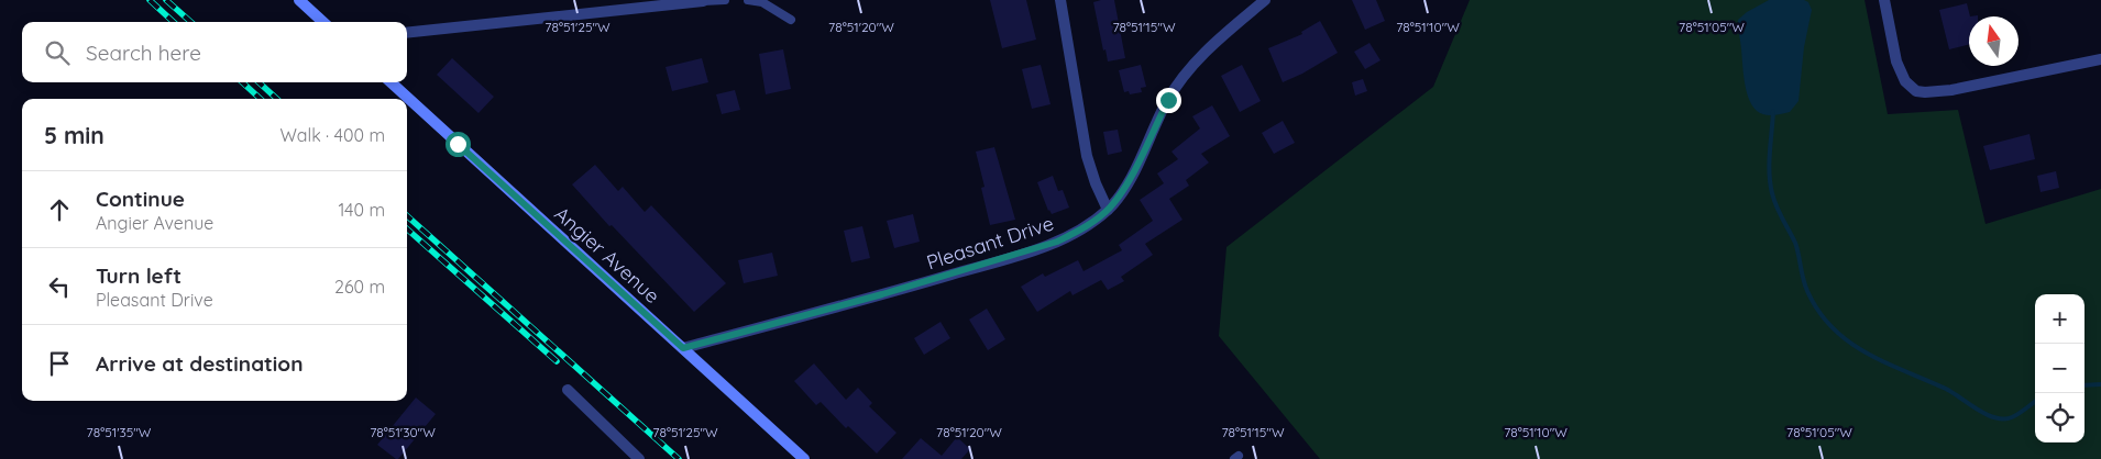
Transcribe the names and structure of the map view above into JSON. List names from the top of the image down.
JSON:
{
  "streets": {
    "main road": ["Angier Avenue"],
    "street": ["Pleasant Drive"]
  },
  "crossings": [
    ["Pleasant Drive", "Angier Avenue"]
  ],
  "north": "top",
  "page": {
    "search": "Search here",
    "heading": ["5 min", "Walk · 400 m"],
    "list": [
      ["Continue", "Angier Avenue", "140 m"],
      ["Turn left", "Pleasant Drive", "260 m"],
      "Arrive at destination"
    ],
    "map_buttons": ["+", "−"]
  },
  "coordinates": [
    "78°51'25\"W",
    "78°51'20\"W",
    "78°51'15\"W",
    "78°51'10\"W",
    "78°51'05\"W",
    "78°51'35\"W",
    "78°51'30\"W"
  ]
}
